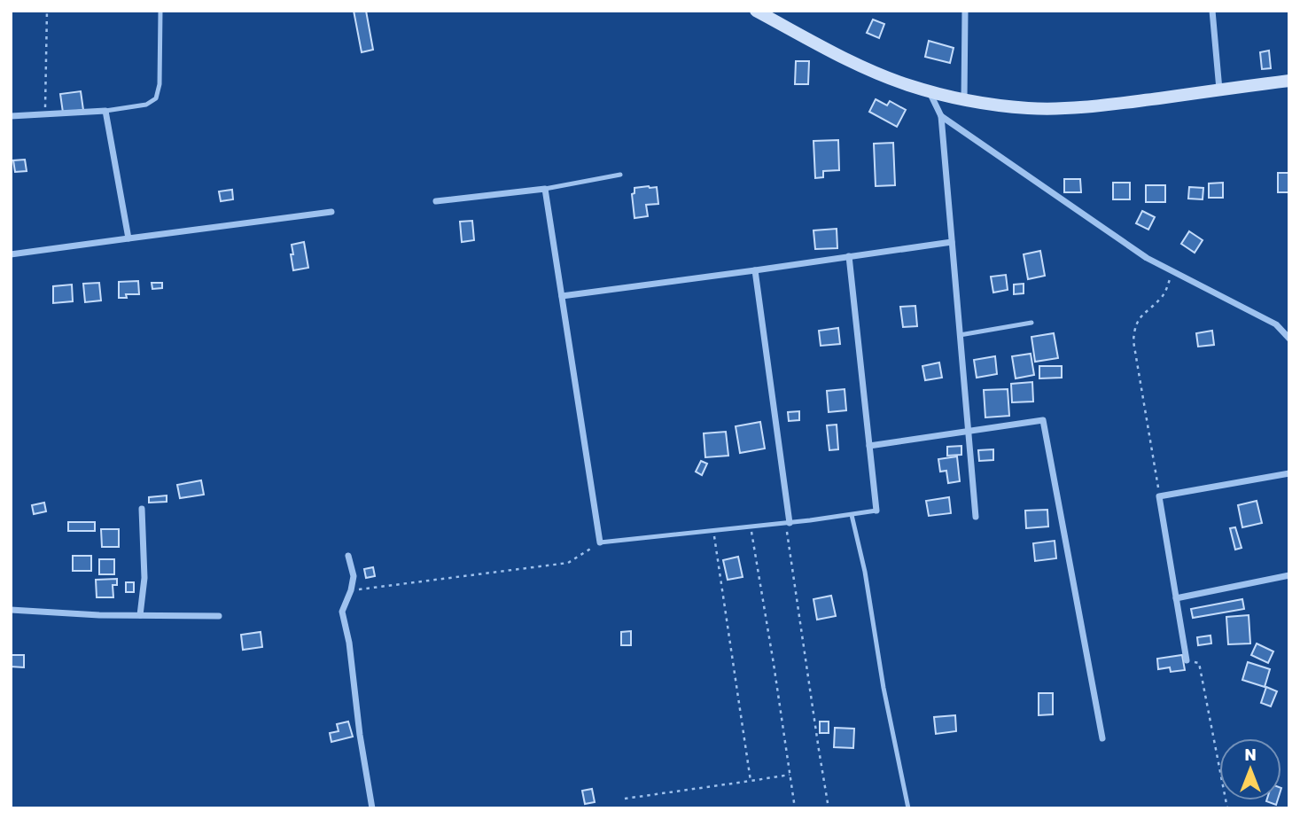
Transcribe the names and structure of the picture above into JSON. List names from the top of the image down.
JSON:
{
  "north": "top"
}
